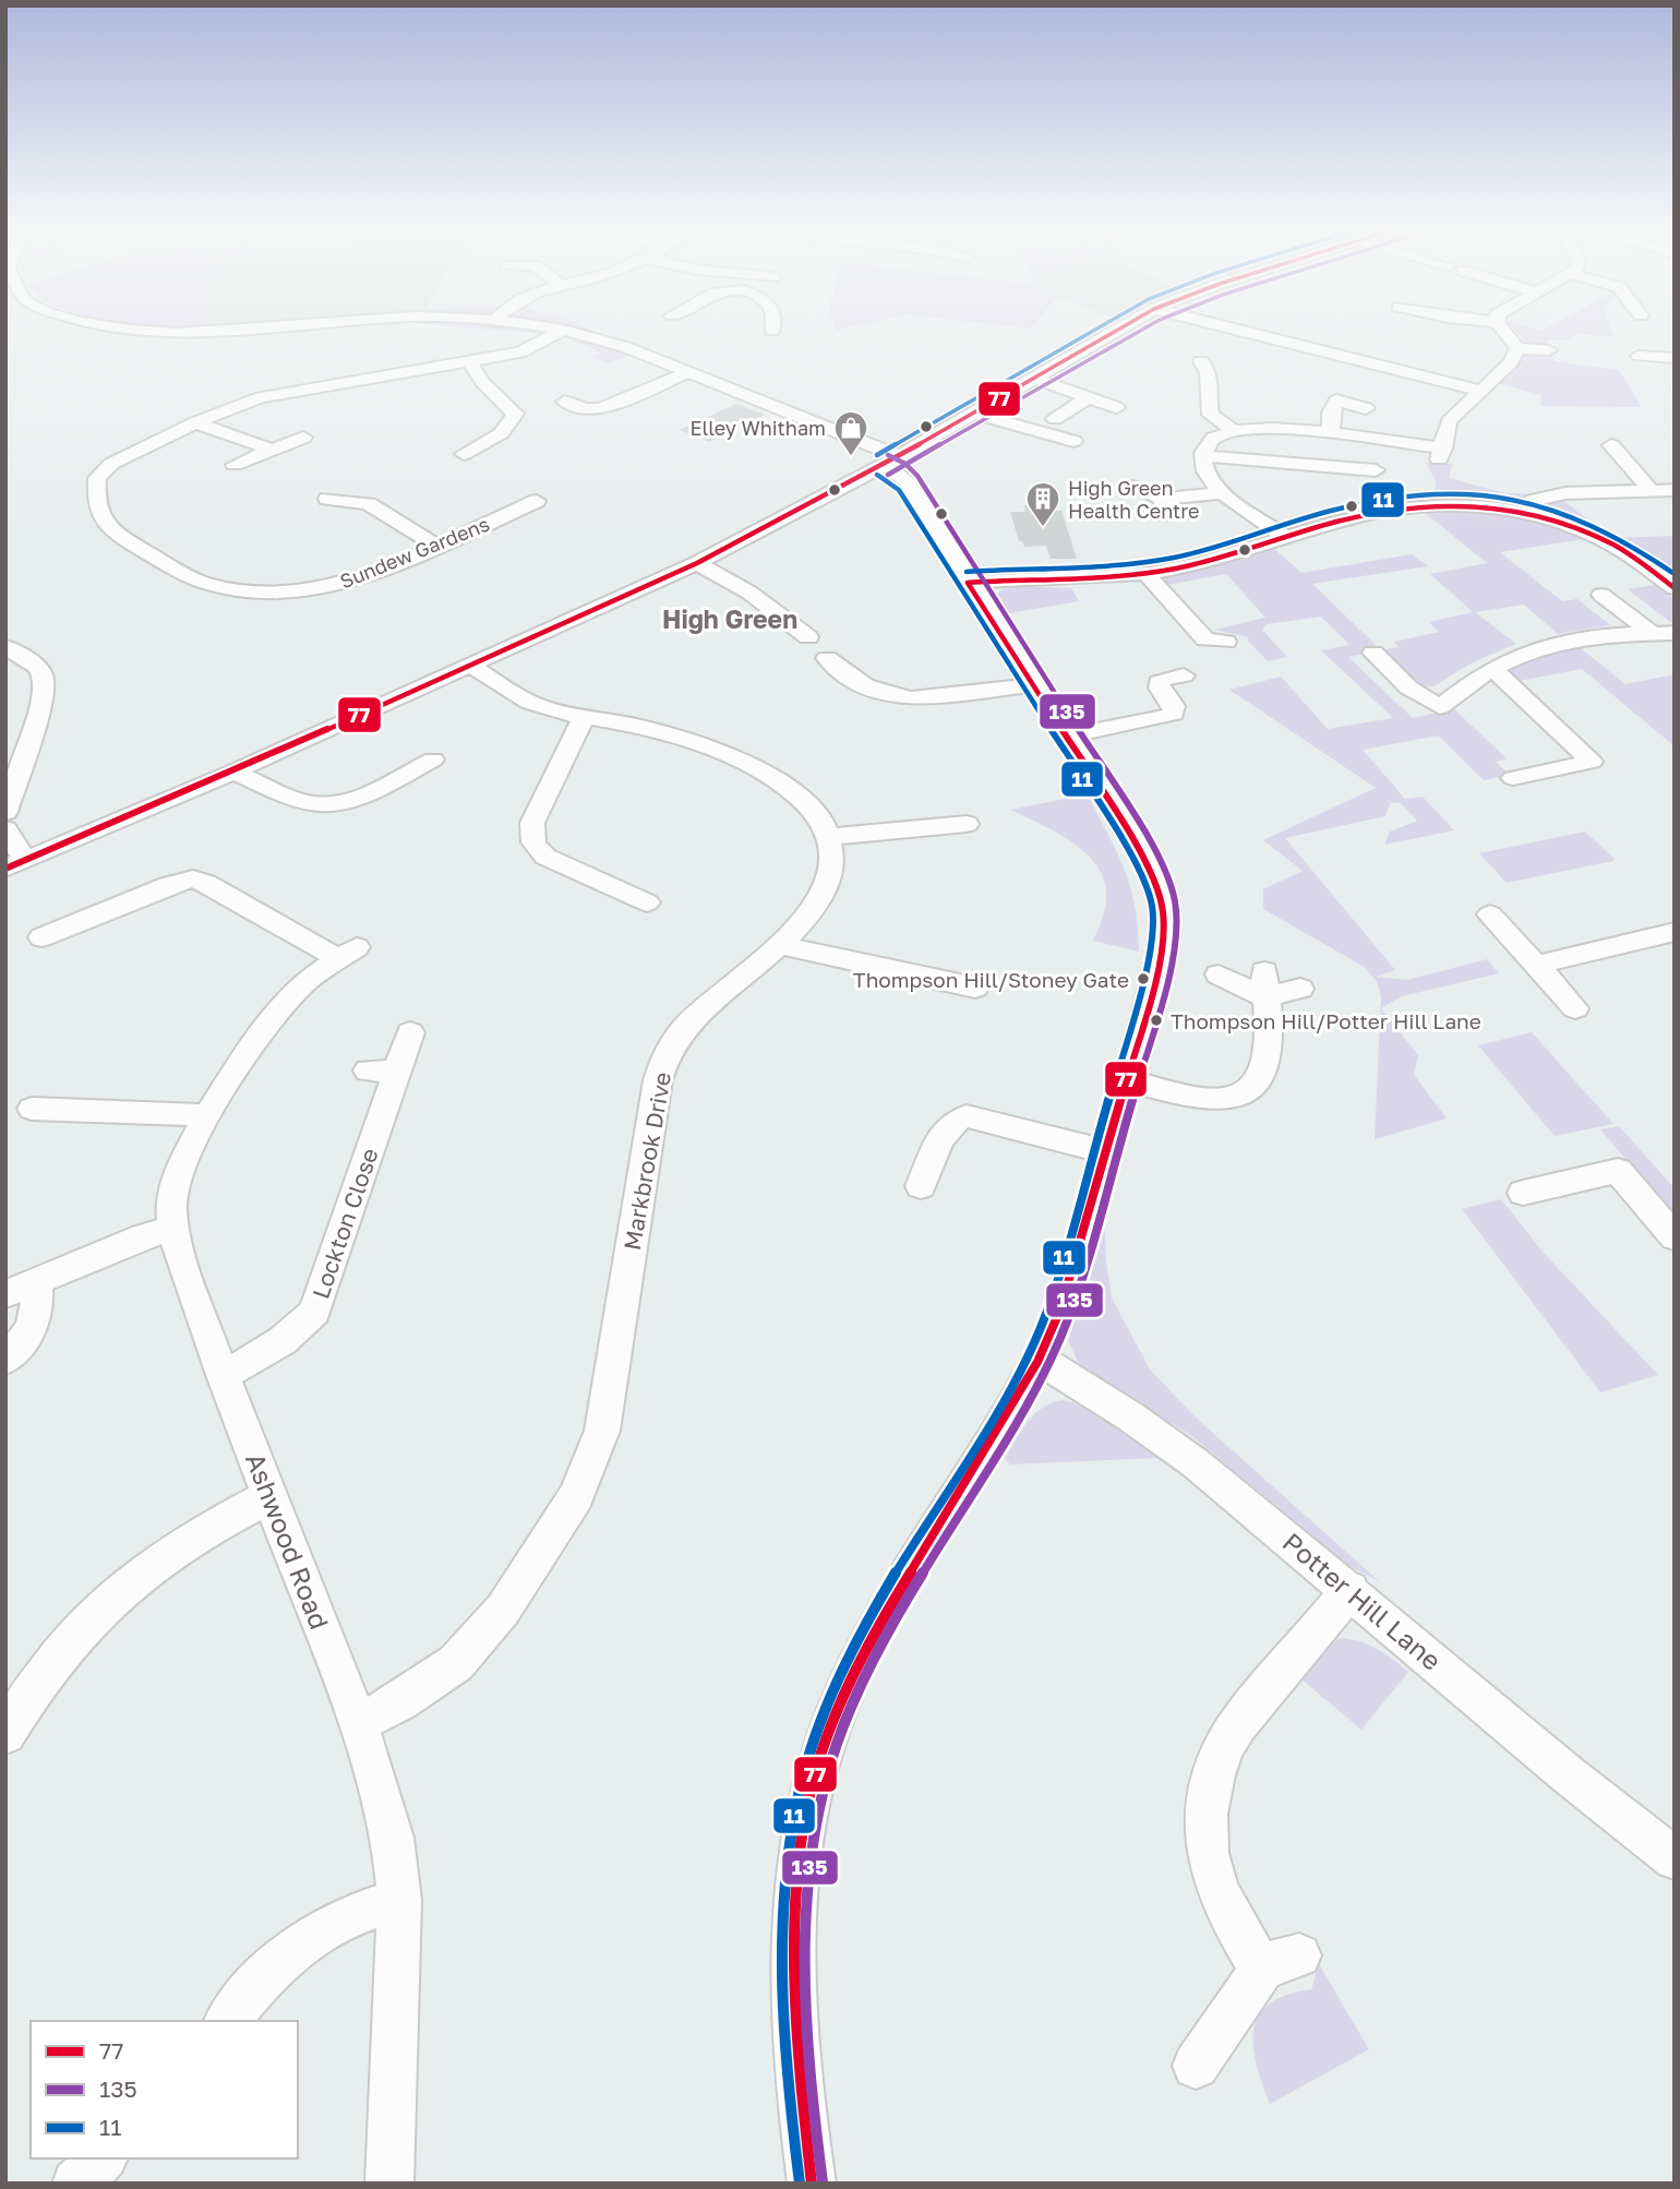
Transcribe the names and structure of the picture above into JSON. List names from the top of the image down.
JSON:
{
  "streets": {
    "street": [
      "Sundew Gardens",
      "Markbrook Drive",
      "Lockton Close",
      "Ashwood Road",
      "Potter Hill Lane"
    ]
  },
  "crossings": [
    ["Markbrook Drive", "Ashwood Road"],
    ["Lockton Close", "Ashwood Road"]
  ],
  "districts": ["High Green"],
  "places": {
    "shop": ["Elley Whitham"],
    "building": ["High Green Health Centre"],
    "other": ["Thompson Hill/Stoney Gate", "Thompson Hill/Potter Hill Lane"]
  },
  "lines": ["transit line 77", "transit line 135", "transit line 11"],
  "legend": ["77", "135", "11"]
}
